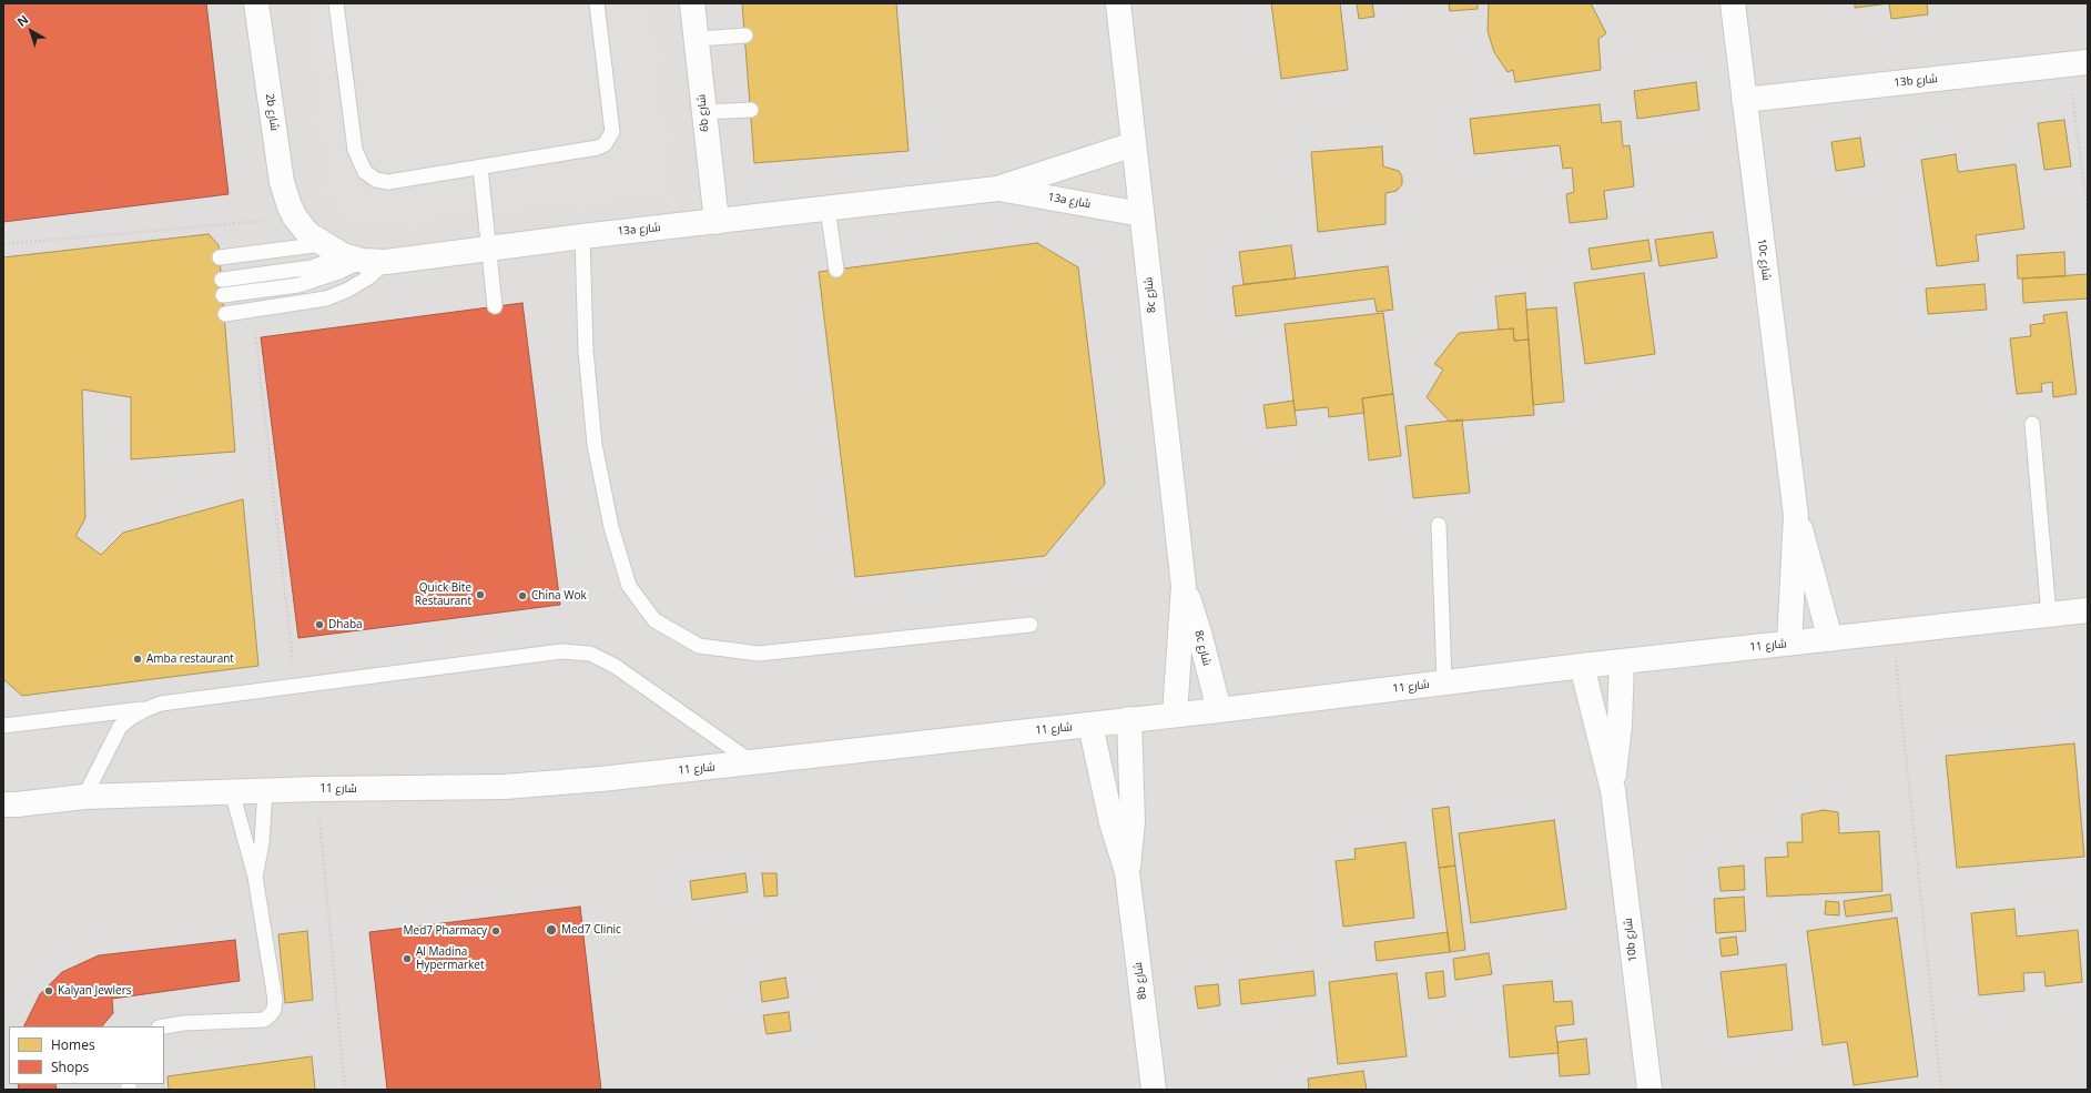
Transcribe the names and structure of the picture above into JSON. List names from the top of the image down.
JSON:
{
  "streets": {
    "street": [
      "13b شارع",
      "2b شارع",
      "6b شارع",
      "13a شارع",
      "10c شارع",
      "8c شارع",
      "شارع 11",
      "10b شارع",
      "8b شارع"
    ]
  },
  "crossings": [
    ["13b شارع", "10c شارع"],
    ["6b شارع", "13a شارع"],
    ["13a شارع", "8c شارع"],
    ["10c شارع", "شارع 11"],
    ["8c شارع", "شارع 11"],
    ["شارع 11", "10b شارع"],
    ["شارع 11", "8b شارع"]
  ],
  "places": [
    "Quick Bite Restaurant",
    "China Wok",
    "Dhaba",
    "Amba restaurant",
    "Med7 Clinic",
    "Med7 Pharmacy",
    "Al Madina Hypermarket",
    "Kalyan Jewlers"
  ],
  "legend": ["Homes", "Shops"],
  "north": "top left"
}
